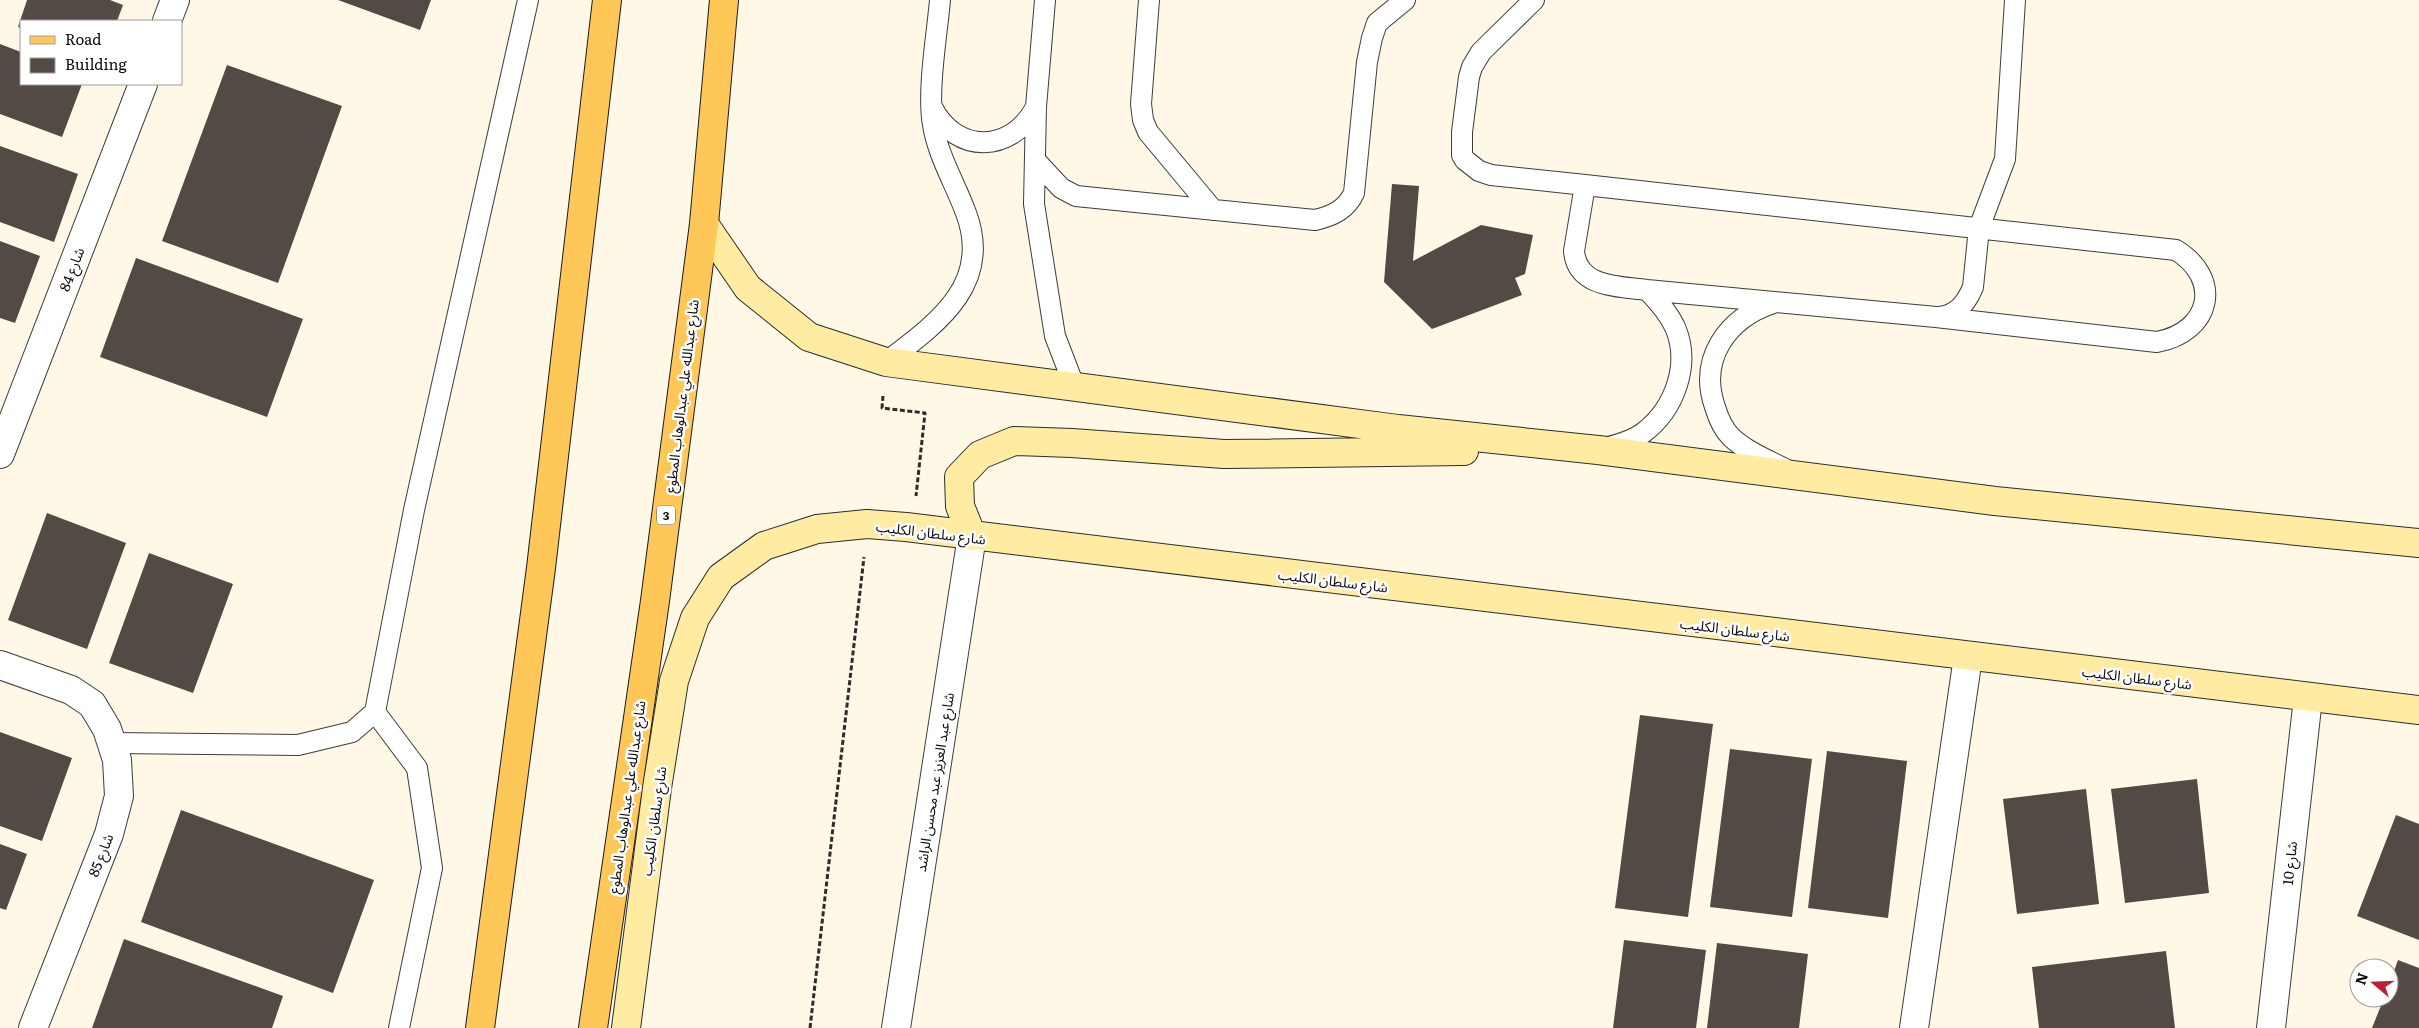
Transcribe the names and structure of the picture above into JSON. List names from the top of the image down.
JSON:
{
  "streets": {
    "main road": ["شارع عبدالله علي عبدالوهاب المطوع", "3"],
    "street": [
      "شارع 84",
      "شارع سلطان الكليب",
      "شارع عبد العزيز عبد محسن الراشد",
      "شارع 85",
      "شارع 10"
    ]
  },
  "crossings": [
    ["شارع سلطان الكليب", "شارع عبد العزيز عبد محسن الراشد"],
    ["شارع سلطان الكليب", "شارع 10"]
  ],
  "legend": ["Road", "Building"],
  "north": "left"
}
